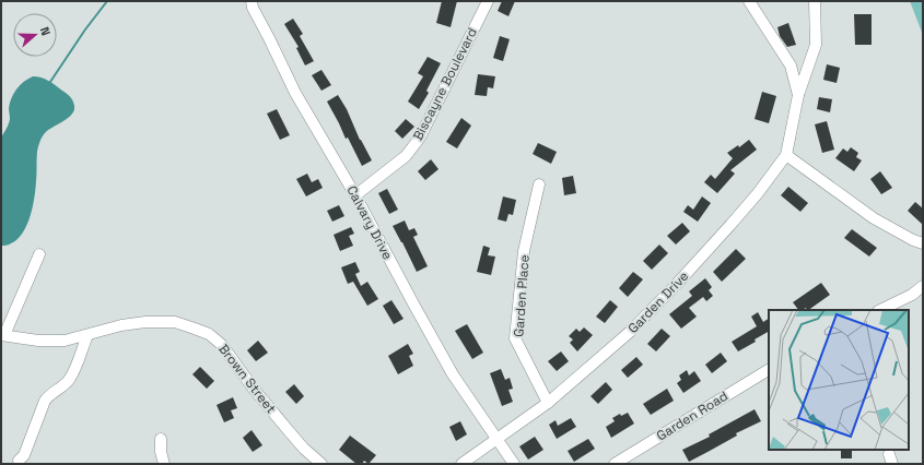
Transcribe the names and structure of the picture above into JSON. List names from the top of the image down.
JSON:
{
  "streets": {
    "street": [
      "Biscayne Boulevard",
      "Calvary Drive",
      "Garden Place",
      "Garden Drive",
      "Brown Street",
      "Garden Road"
    ]
  },
  "crossings": [
    ["Biscayne Boulevard", "Calvary Drive"],
    ["Calvary Drive", "Garden Drive"],
    ["Garden Place", "Garden Drive"]
  ],
  "north": "right"
}
